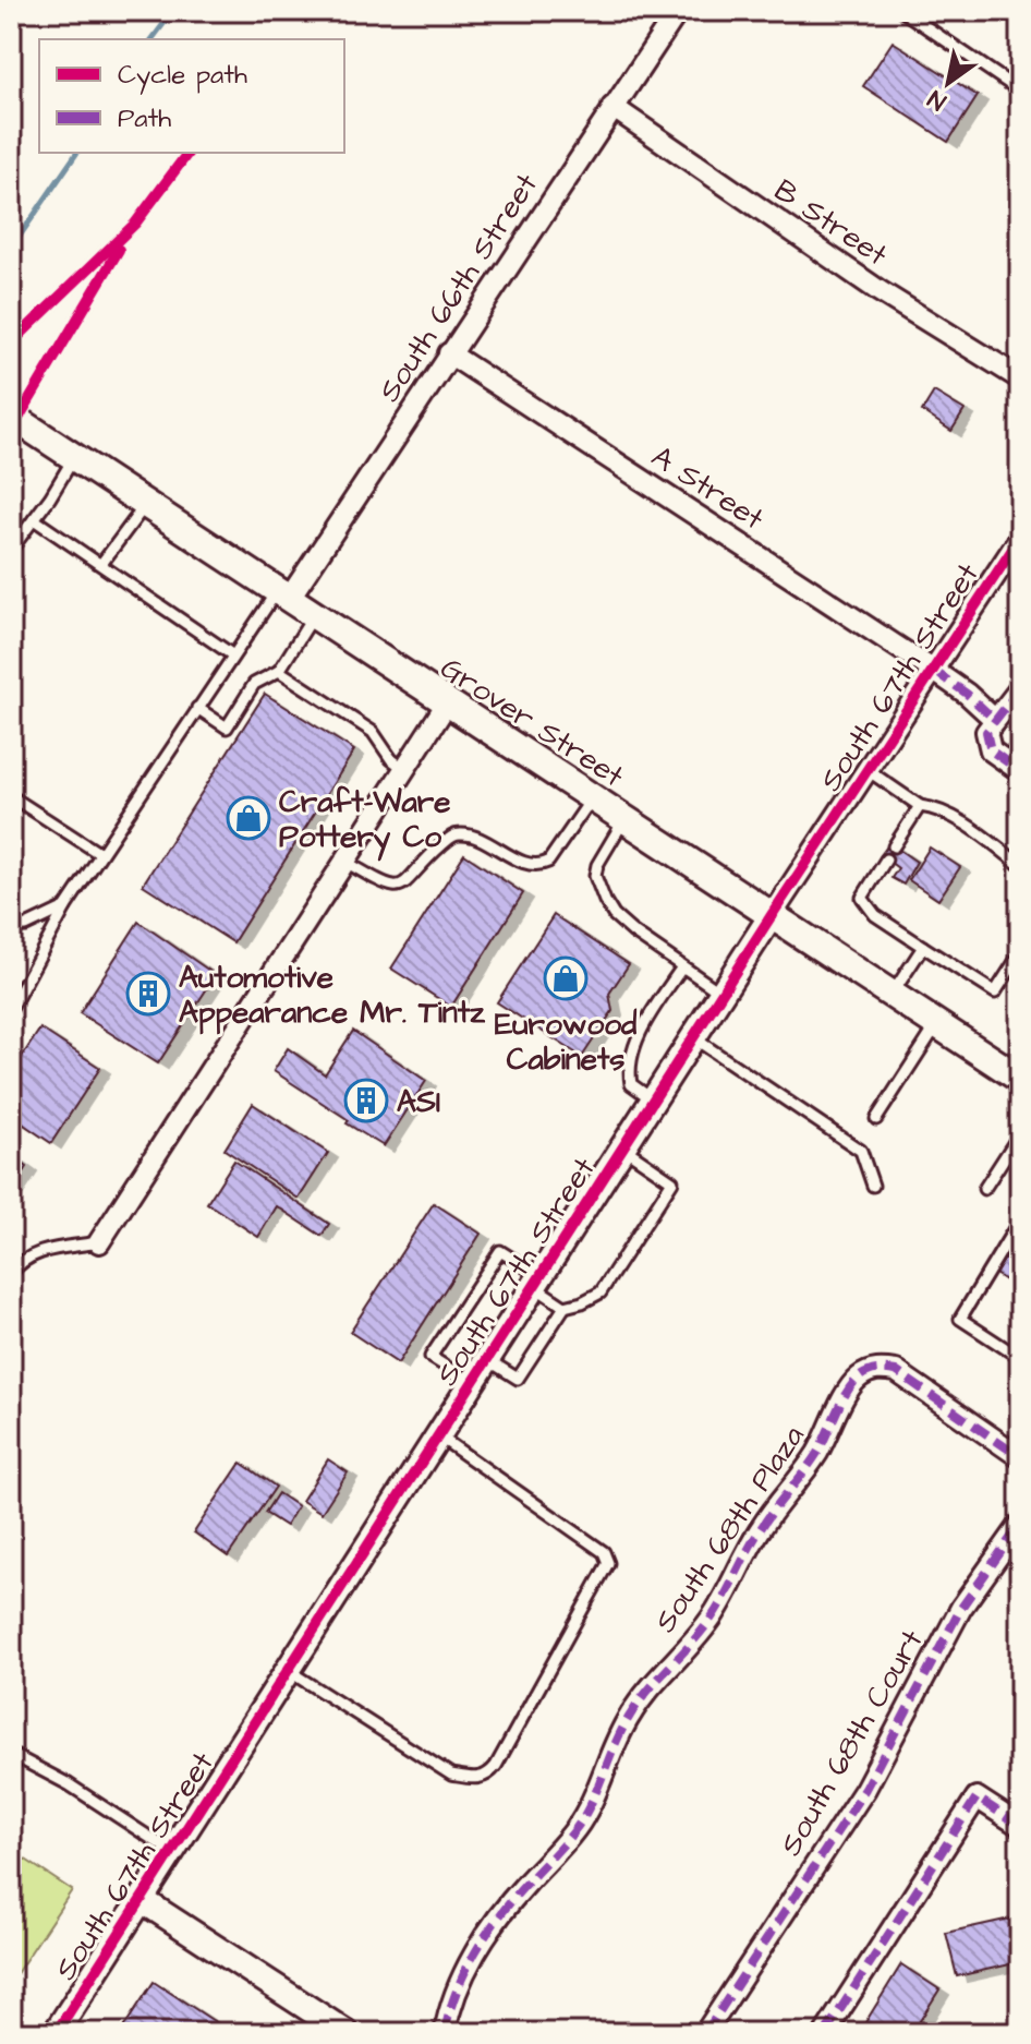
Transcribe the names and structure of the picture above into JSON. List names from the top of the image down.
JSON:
{
  "streets": {
    "main road": ["Grover Street"],
    "street": [
      "B Street",
      "South 66th Street",
      "A Street",
      "South 67th Street",
      "South 68th Plaza",
      "South 68th Court"
    ]
  },
  "crossings": [
    ["B Street", "South 66th Street"],
    ["South 66th Street", "A Street"],
    ["South 66th Street", "Grover Street"],
    ["A Street", "South 67th Street"],
    ["South 67th Street", "Grover Street"]
  ],
  "places": {
    "shop": ["Craft-Ware Pottery Co", "Eurowood Cabinets"],
    "building": ["Automotive Appearance Mr. Tintz", "ASI"]
  },
  "legend": ["Cycle path", "Path"],
  "north": "bottom left"
}
